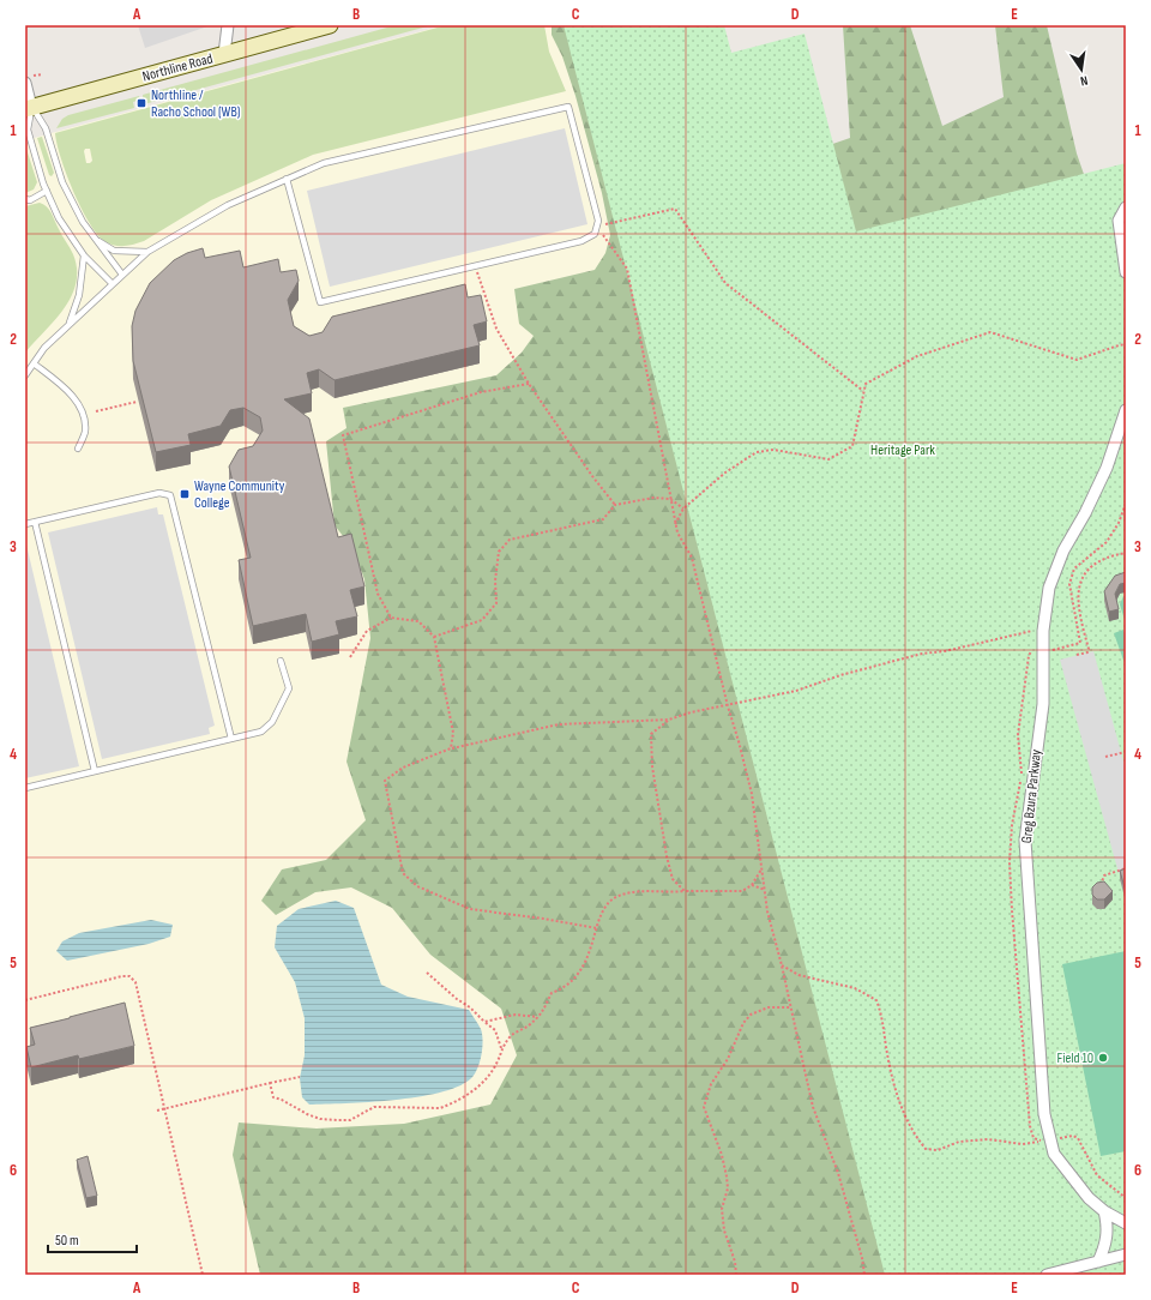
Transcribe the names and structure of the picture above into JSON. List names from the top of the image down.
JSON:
{
  "streets": {
    "main road": ["Northline Road"],
    "street": ["Greg Bzura Parkway"]
  },
  "parks": ["Heritage Park"],
  "places": {
    "transit": ["Northline / Racho School (WB)", "Wayne Community College"],
    "other": ["Field 10"]
  },
  "scale_bar": "50 m",
  "north": "bottom",
  "grid": {
    "columns": [
      "A",
      "B",
      "C",
      "D",
      "E"
    ],
    "rows": [
      "1",
      "2",
      "3",
      "4",
      "5",
      "6"
    ]
  }
}
